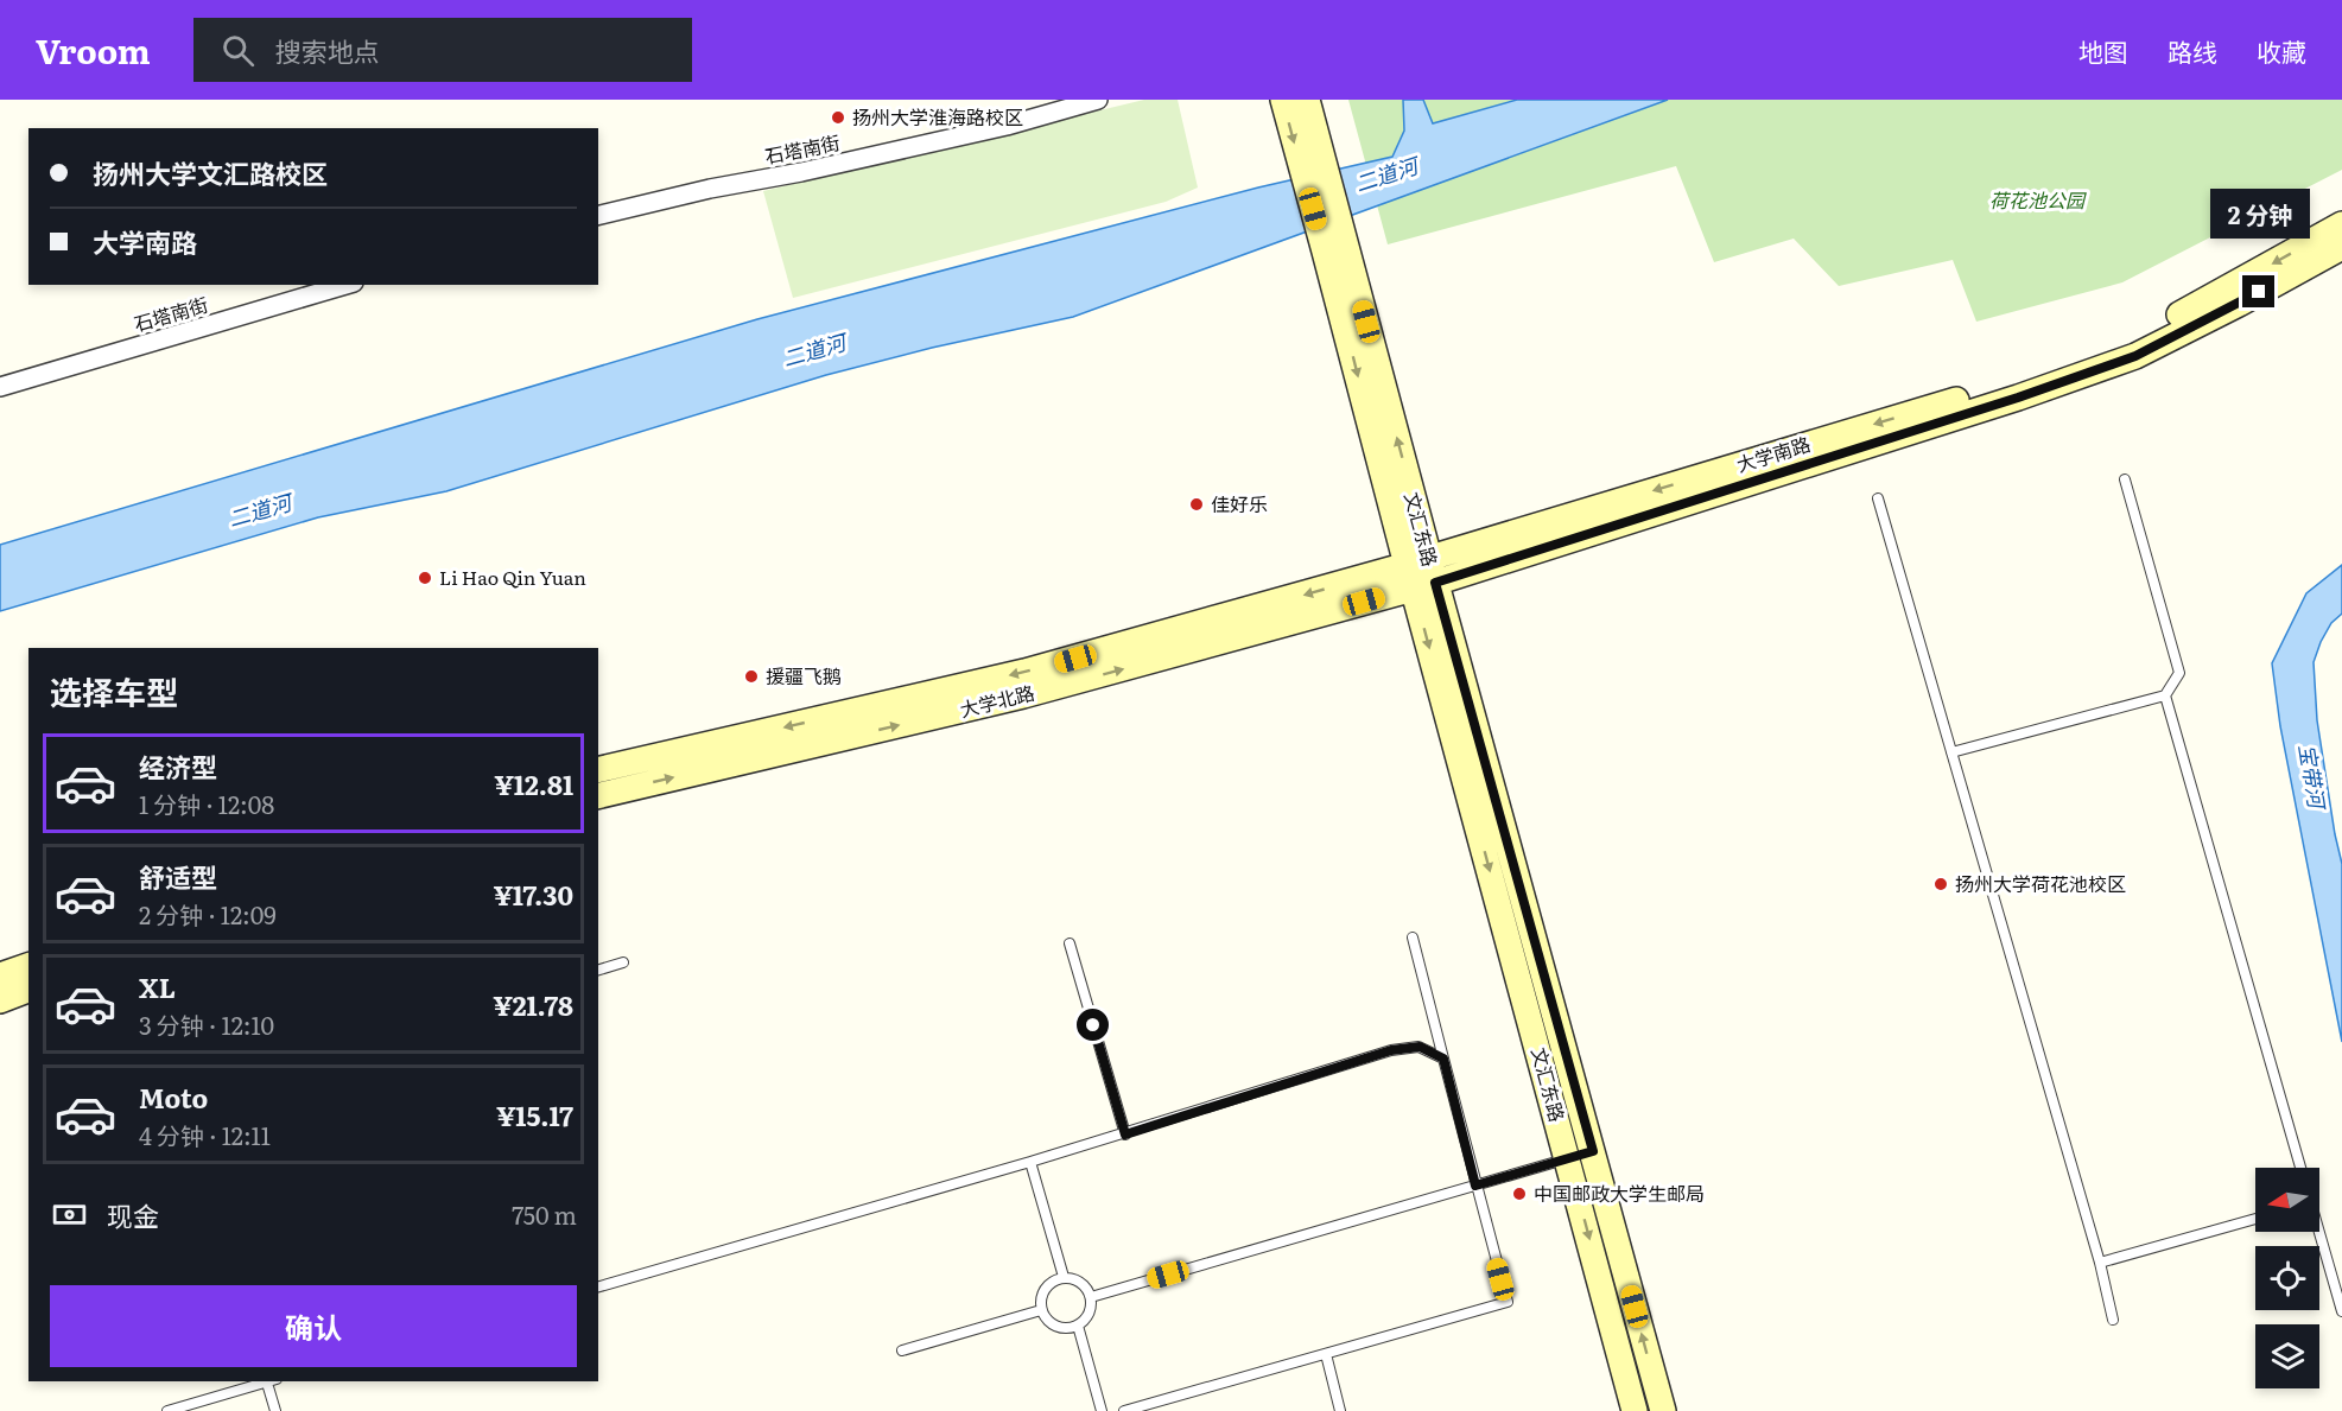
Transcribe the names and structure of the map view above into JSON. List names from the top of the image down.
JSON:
{
  "streets": {
    "street": [
      "石塔南街",
      "大学南路",
      "文汇东路",
      "大学北路"
    ]
  },
  "crossings": [
    ["大学南路", "文汇东路"],
    ["大学南路", "大学北路"],
    ["文汇东路", "大学北路"]
  ],
  "water": ["二道河", "宝带河"],
  "parks": ["荷花池公园"],
  "places": [
    "扬州大学淮海路校区",
    "佳好乐",
    "Li Hao Qin Yuan",
    "援疆飞鹅",
    "扬州大学荷花池校区",
    "中国邮政大学生邮局"
  ],
  "north": "left",
  "page": {
    "header": "Vroom",
    "search": "搜索地点",
    "nav": ["地图", "路线", "收藏"],
    "banner": ["扬州大学文汇路校区", "大学南路"],
    "bubble": "2 分钟",
    "heading": "选择车型",
    "list": [
      {
        "name": "经济型",
        "note": "1 分钟 · 12:08",
        "value": "¥12.81"
      },
      {
        "name": "舒适型",
        "note": "2 分钟 · 12:09",
        "value": "¥17.30"
      },
      {
        "name": "XL",
        "note": "3 分钟 · 12:10",
        "value": "¥21.78"
      },
      {
        "name": "Moto",
        "note": "4 分钟 · 12:11",
        "value": "¥15.17"
      }
    ],
    "pay": ["现金", "750 m"],
    "buttons": "确认"
  }
}
